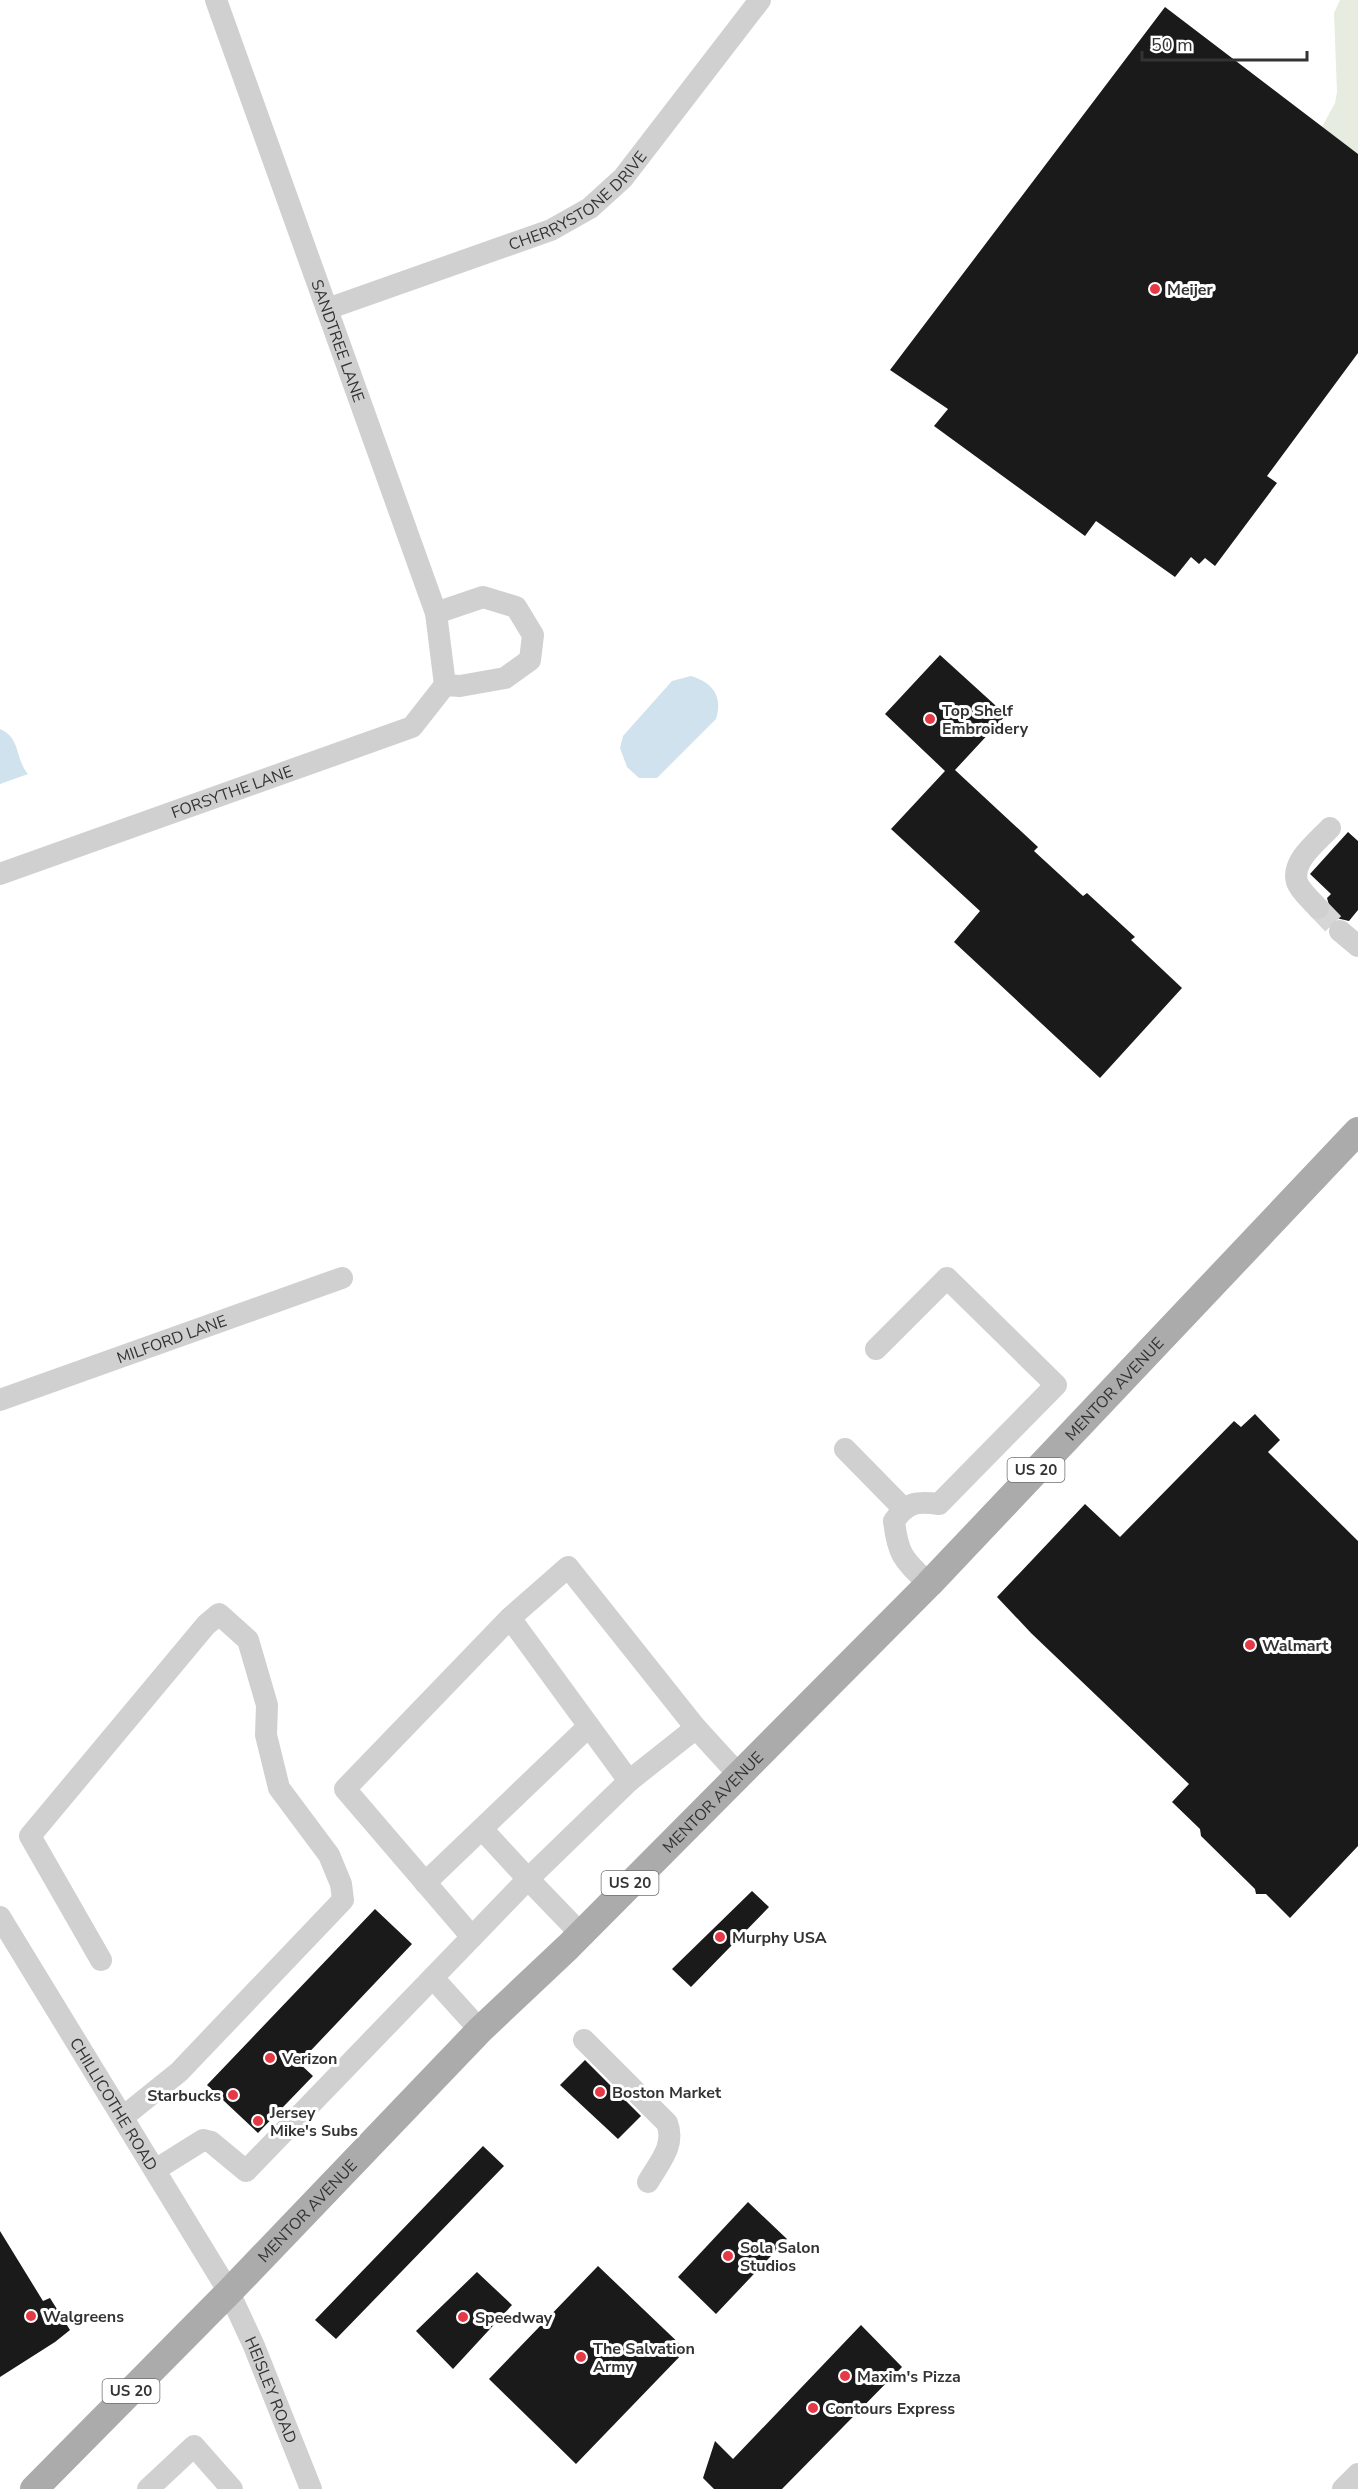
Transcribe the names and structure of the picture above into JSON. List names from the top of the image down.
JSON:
{
  "streets": {
    "main road": ["MENTOR AVENUE", "US 20"],
    "street": [
      "CHERRYSTONE DRIVE",
      "SANDTREE LANE",
      "FORSYTHE LANE",
      "MILFORD LANE",
      "CHILLICOTHE ROAD",
      "HEISLEY ROAD"
    ]
  },
  "crossings": [
    ["CHERRYSTONE DRIVE", "SANDTREE LANE"],
    ["SANDTREE LANE", "FORSYTHE LANE"],
    ["MENTOR AVENUE", "CHILLICOTHE ROAD"],
    ["MENTOR AVENUE", "HEISLEY ROAD"],
    ["CHILLICOTHE ROAD", "HEISLEY ROAD"]
  ],
  "places": [
    "Meijer",
    "Top Shelf Embroidery",
    "Walmart",
    "Murphy USA",
    "Verizon",
    "Boston Market",
    "Starbucks",
    "Jersey Mike's Subs",
    "Sola Salon Studios",
    "Walgreens",
    "Speedway",
    "The Salvation Army",
    "Maxim's Pizza",
    "Contours Express"
  ],
  "scale_bar": "50 m"
}
